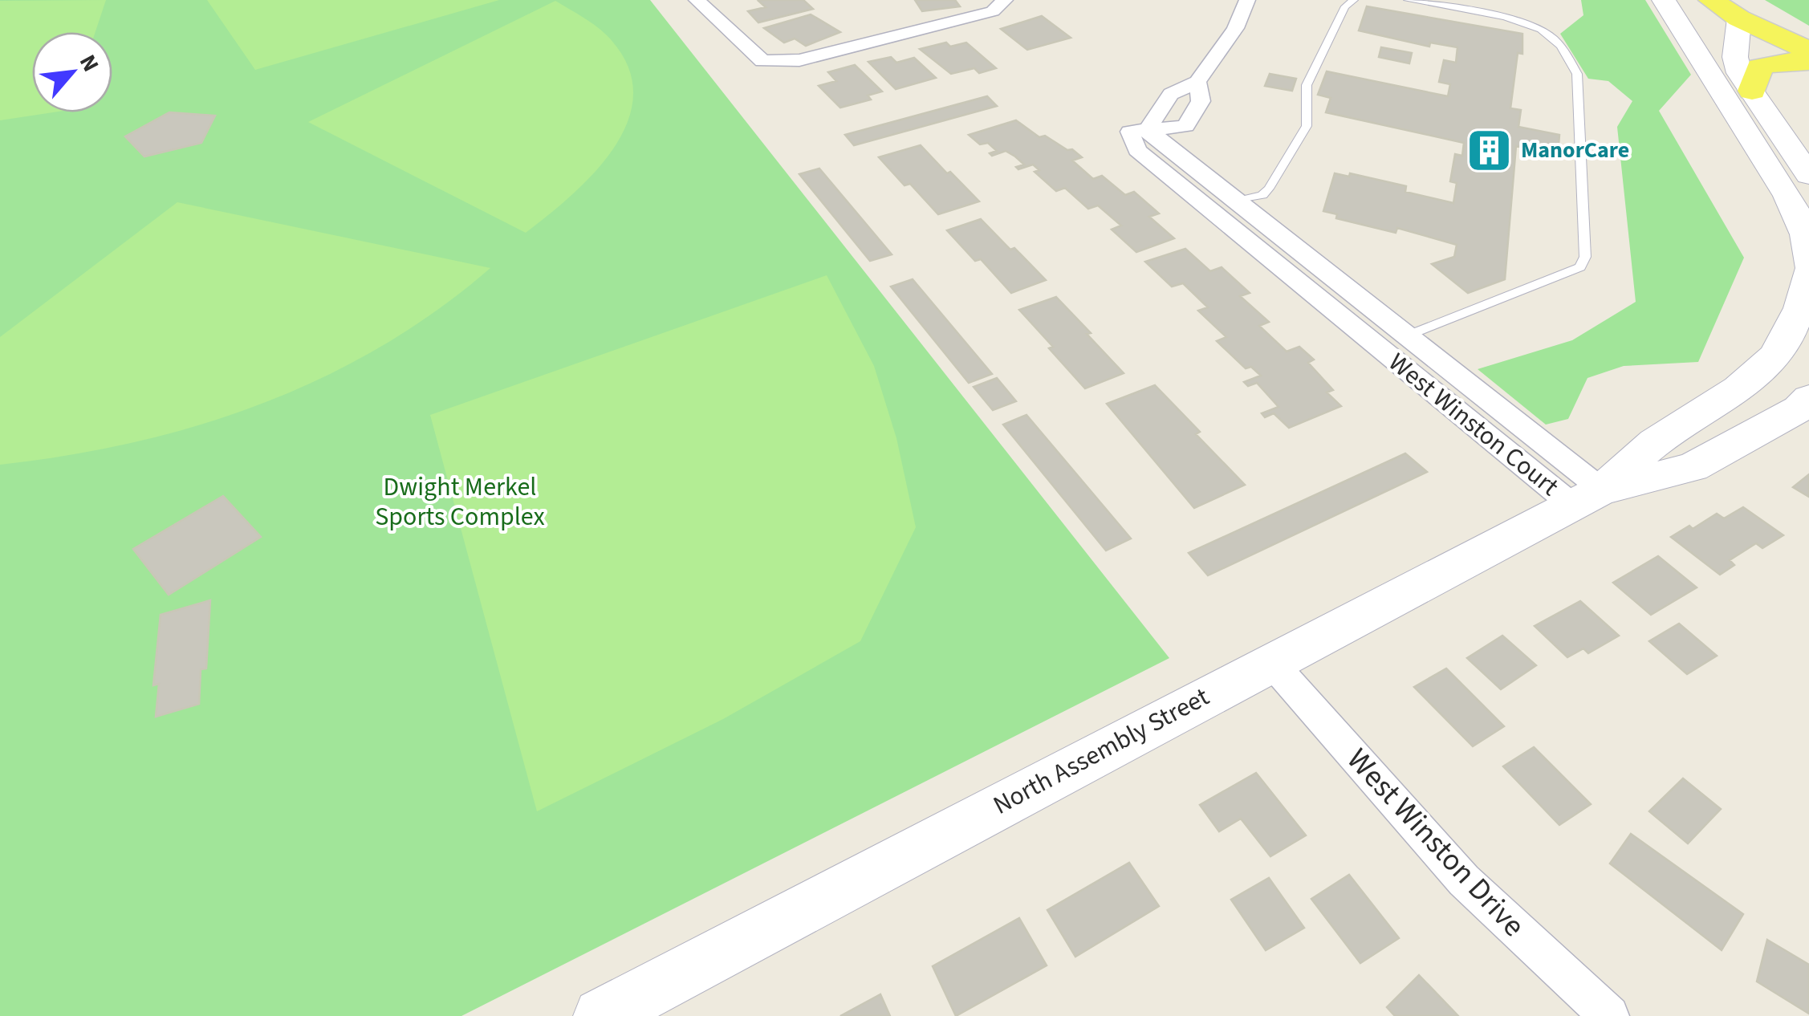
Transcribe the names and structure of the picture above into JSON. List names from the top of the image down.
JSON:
{
  "streets": {
    "main road": ["North Assembly Street"],
    "street": ["West Winston Court", "West Winston Drive"]
  },
  "crossings": [
    ["West Winston Court", "North Assembly Street"],
    ["North Assembly Street", "West Winston Drive"]
  ],
  "parks": ["Dwight Merkel Sports Complex"],
  "places": {
    "building": ["ManorCare"]
  },
  "north": "top right"
}
